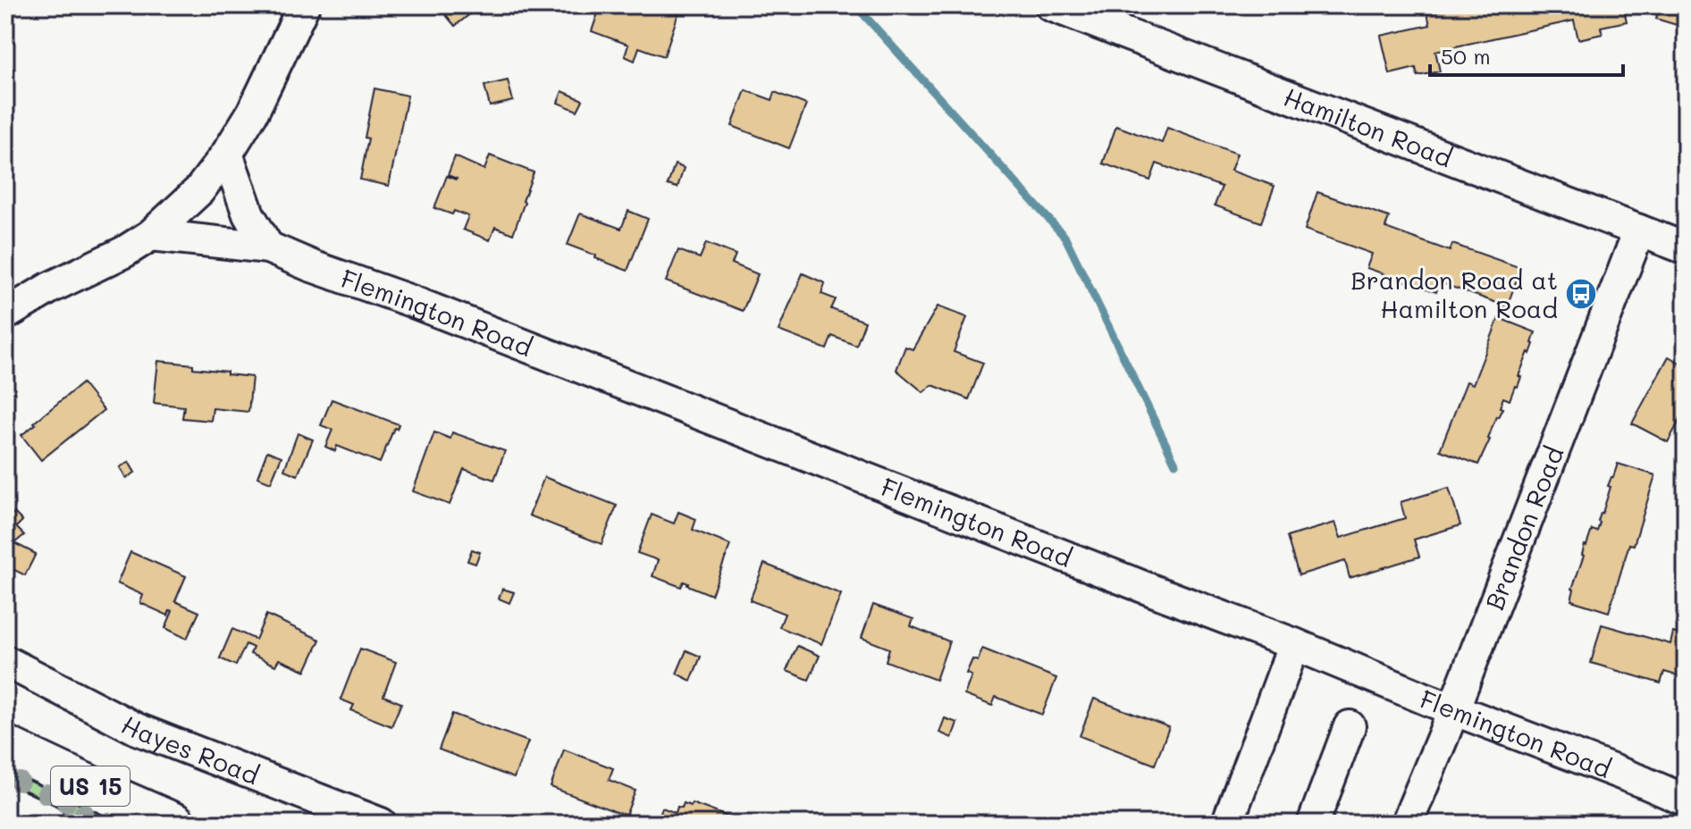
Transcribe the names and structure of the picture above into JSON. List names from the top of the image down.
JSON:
{
  "streets": {
    "highway": ["US 15"],
    "street": [
      "Hamilton Road",
      "Flemington Road",
      "Brandon Road",
      "Hayes Road"
    ]
  },
  "crossings": [
    ["Hamilton Road", "Brandon Road"],
    ["Flemington Road", "Brandon Road"]
  ],
  "places": {
    "bus stop": ["Brandon Road at Hamilton Road"]
  },
  "scale_bar": "50 m"
}
